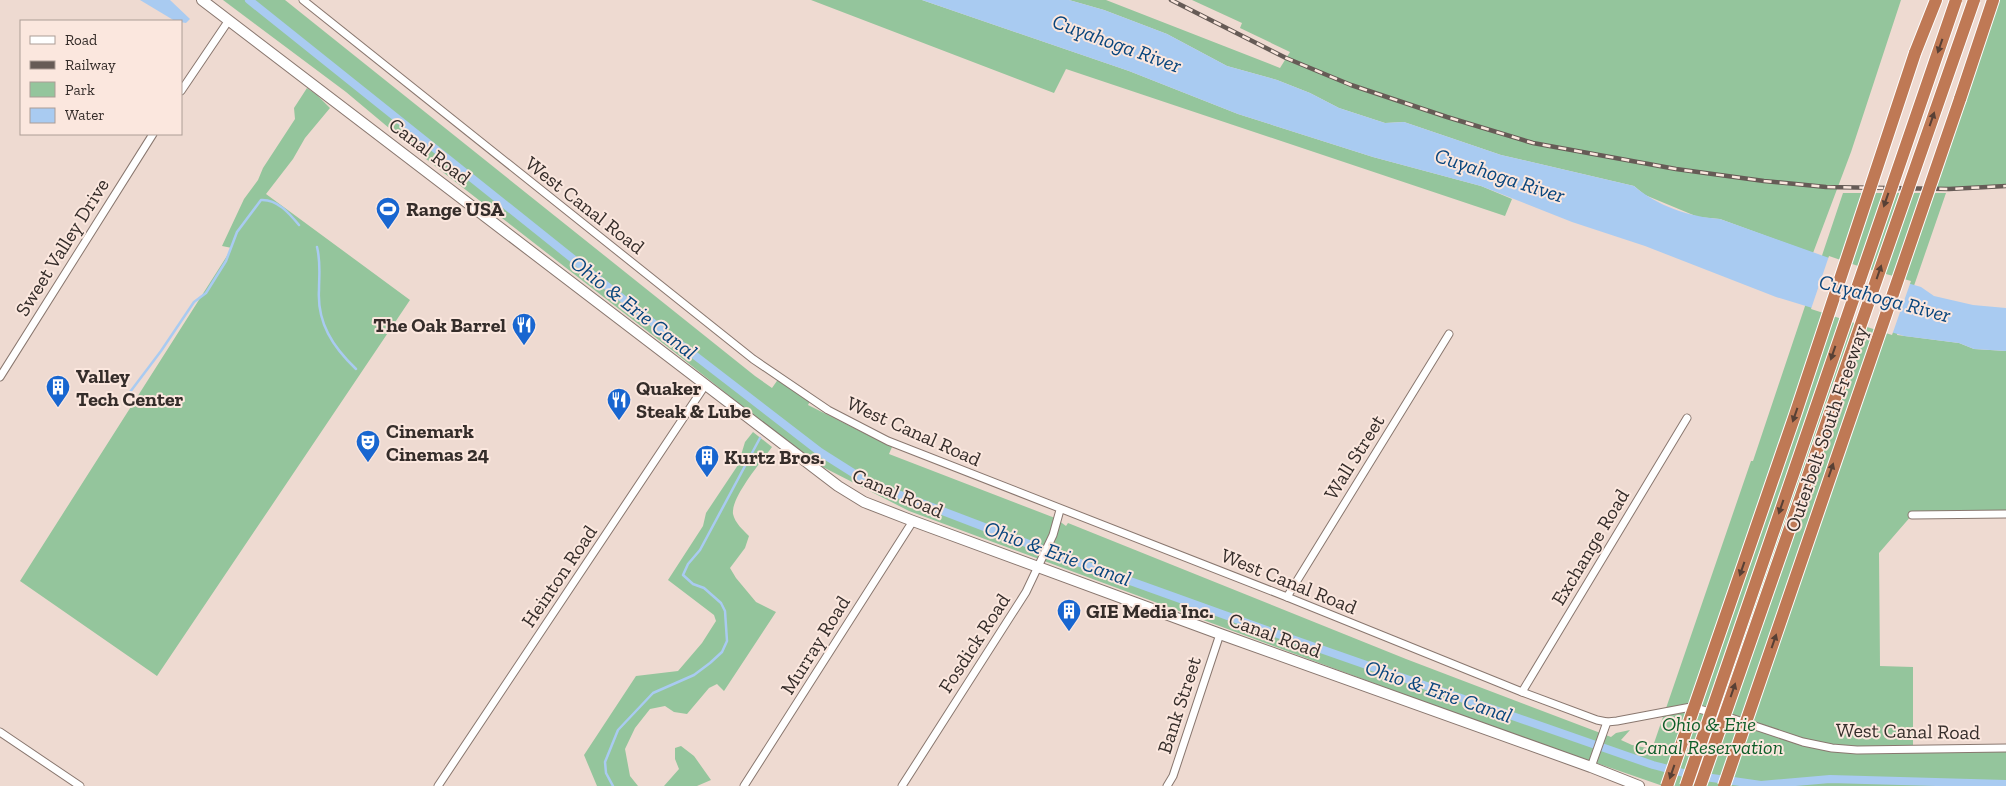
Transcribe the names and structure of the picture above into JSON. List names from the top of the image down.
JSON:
{
  "streets": {
    "highway": ["Outerbelt South Freeway"],
    "main road": ["Canal Road"],
    "street": [
      "West Canal Road",
      "Sweet Valley Drive",
      "Wall Street",
      "Exchange Road",
      "Heinton Road",
      "Fosdick Road",
      "Murray Road",
      "Bank Street"
    ]
  },
  "crossings": [
    ["Canal Road", "Heinton Road"],
    ["Canal Road", "Fosdick Road"],
    ["Canal Road", "Murray Road"],
    ["Canal Road", "Bank Street"],
    ["West Canal Road", "Wall Street"],
    ["West Canal Road", "Exchange Road"],
    ["West Canal Road", "Fosdick Road"]
  ],
  "water": ["Cuyahoga River", "Ohio & Erie Canal"],
  "parks": ["Ohio & Erie Canal Reservation"],
  "places": {
    "sports": ["Range USA"],
    "restaurant": ["The Oak Barrel", "Quaker Steak & Lube"],
    "building": ["Valley Tech Center", "Kurtz Bros.", "GIE Media Inc."],
    "theatre": ["Cinemark Cinemas 24"]
  },
  "legend": [
    "Road",
    "Railway",
    "Park",
    "Water"
  ]
}
